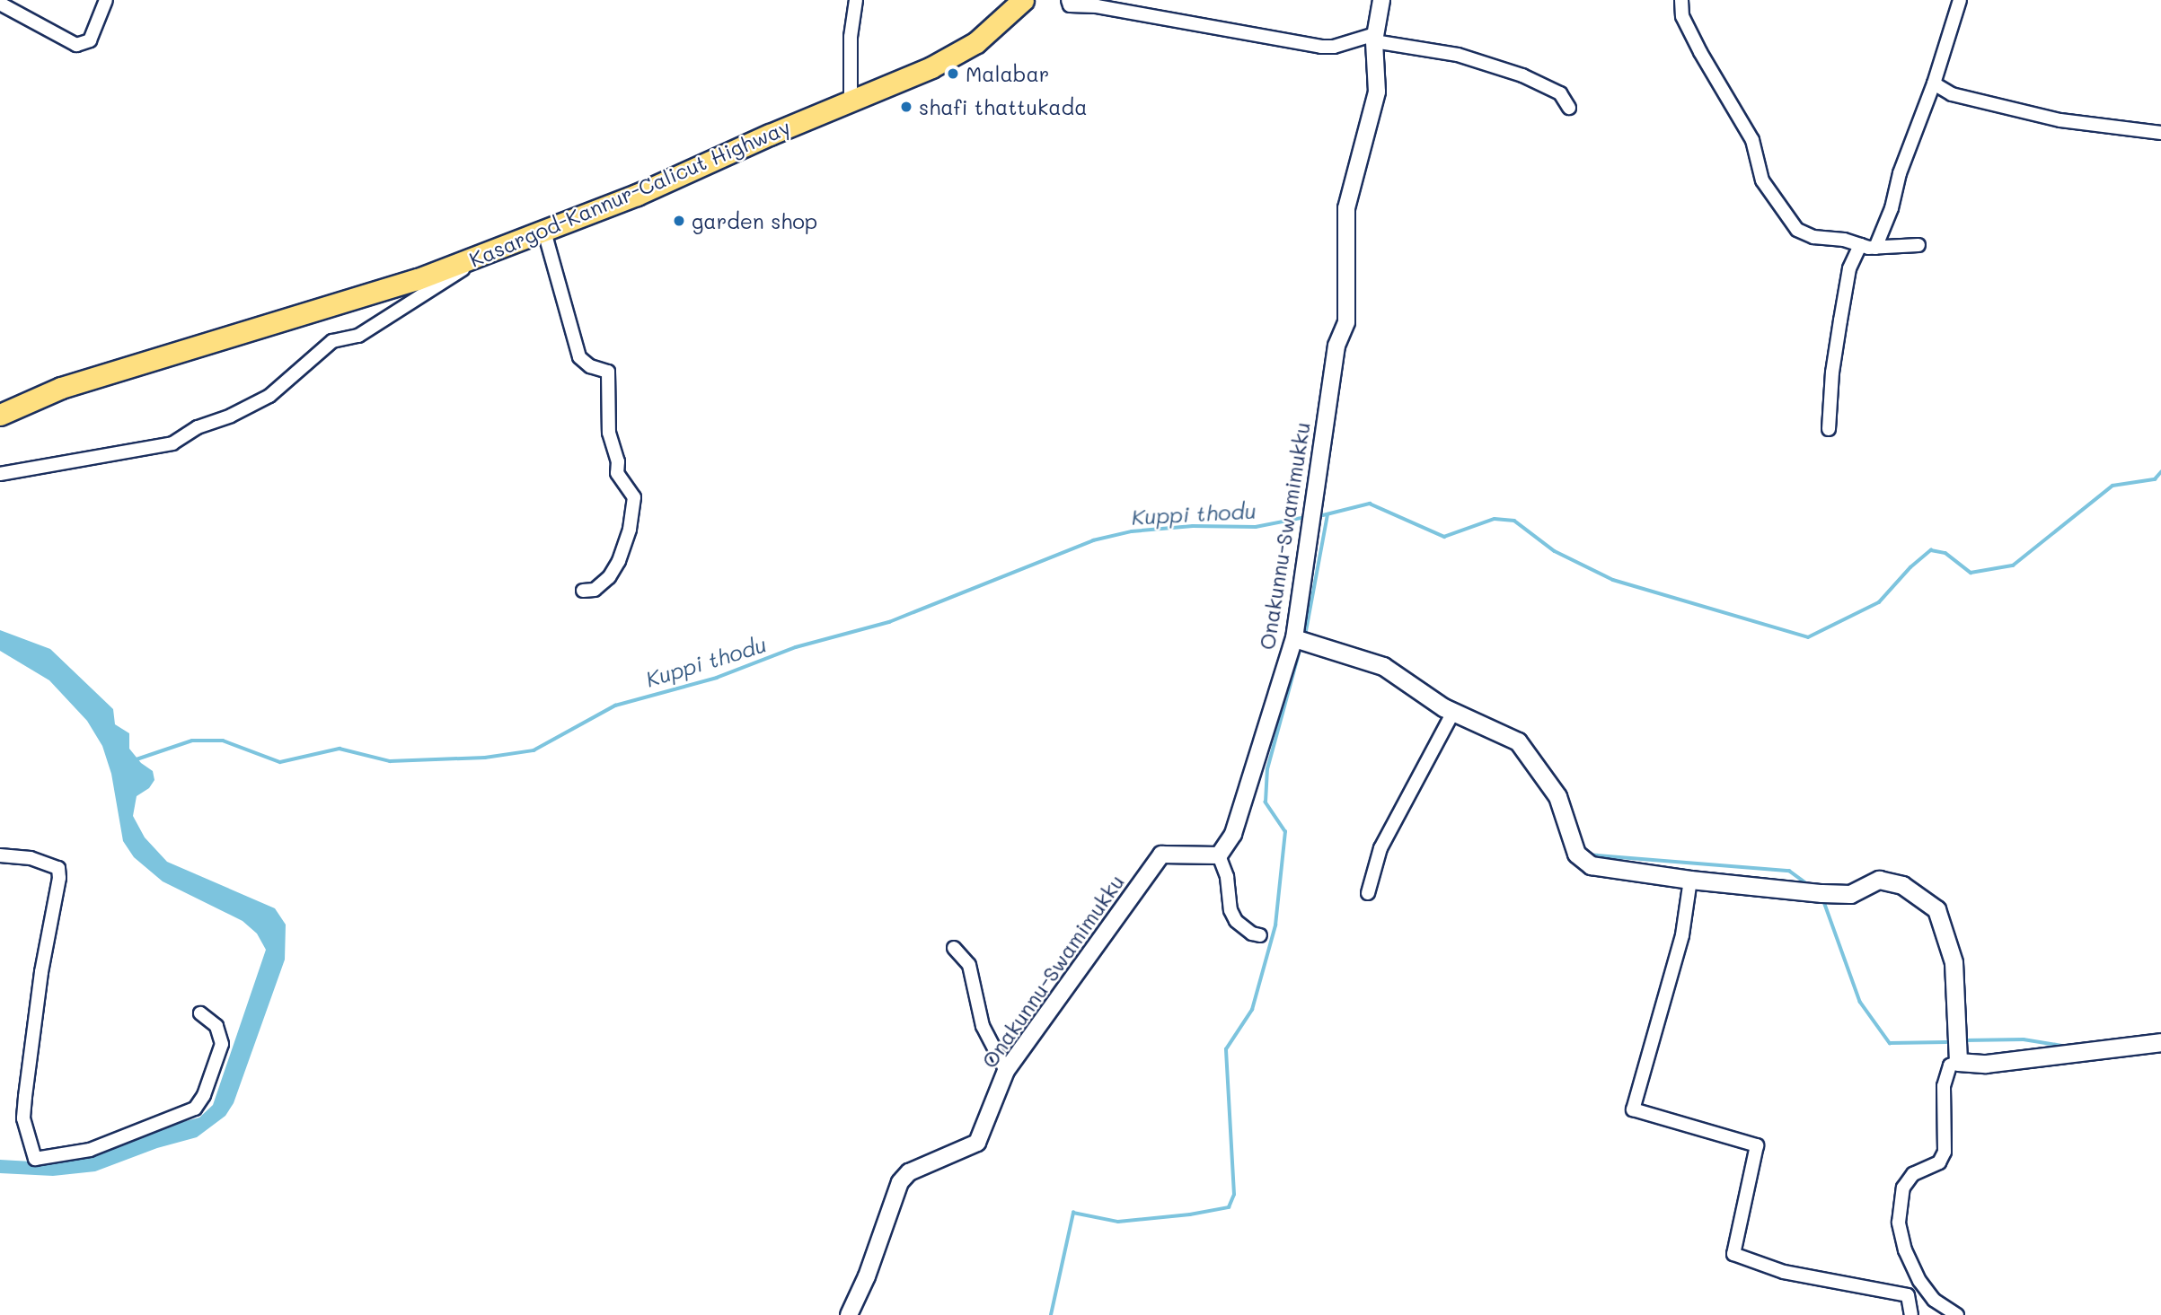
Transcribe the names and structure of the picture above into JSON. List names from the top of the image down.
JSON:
{
  "streets": {
    "highway": ["Kasargod-Kannur-Calicut Highway"],
    "street": ["Onakunnu-Swamimukku"]
  },
  "water": ["Kuppi thodu"],
  "places": ["Malabar", "shafi thattukada", "garden shop"]
}
